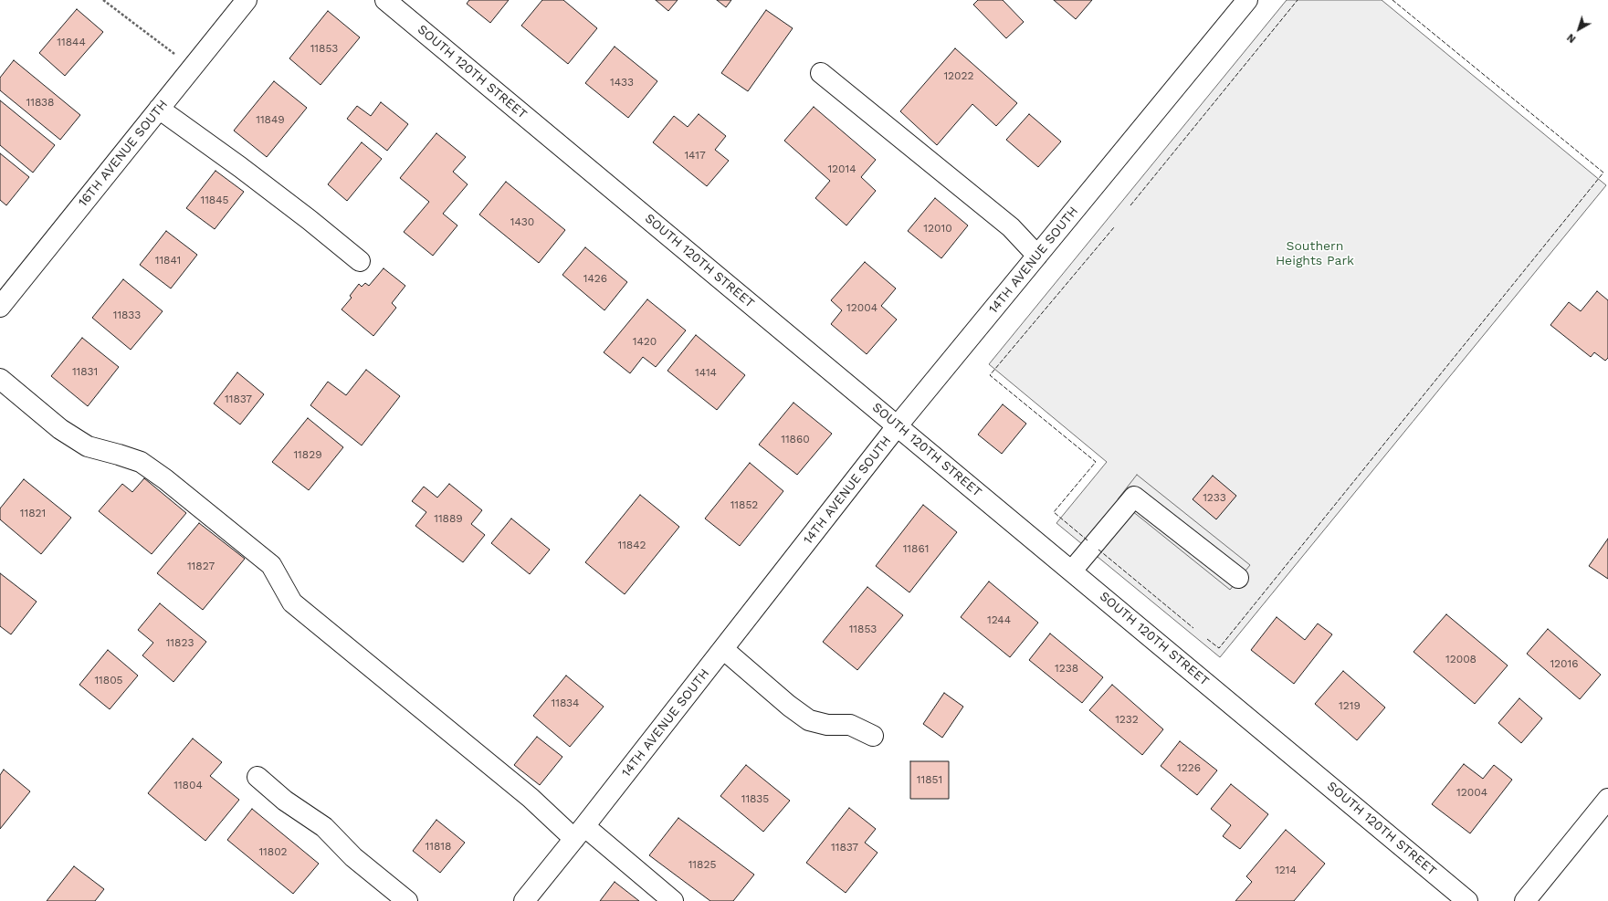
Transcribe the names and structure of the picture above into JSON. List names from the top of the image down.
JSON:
{
  "streets": {
    "street": ["SOUTH 120TH STREET", "16TH AVENUE SOUTH", "14TH AVENUE SOUTH"]
  },
  "crossings": [
    ["SOUTH 120TH STREET", "14TH AVENUE SOUTH"]
  ],
  "parks": ["Southern Heights Park"],
  "house_numbers": [
    "11844",
    "11853",
    "12022",
    "1433",
    "11838",
    "11849",
    "1417",
    "12014",
    "11845",
    "1430",
    "12010",
    "11841",
    "1426",
    "12004",
    "11833",
    "1420",
    "11831",
    "1414",
    "11837",
    "11860",
    "11829",
    "1233",
    "11852",
    "11821",
    "11889",
    "11842",
    "11861",
    "11827",
    "1244",
    "11853",
    "11823",
    "12008",
    "12016",
    "1238",
    "11805",
    "11834",
    "1219",
    "1232",
    "1226",
    "11851",
    "11804",
    "12004",
    "11835",
    "11818",
    "11837",
    "11802",
    "11825",
    "1214"
  ],
  "north": "bottom left"
}
